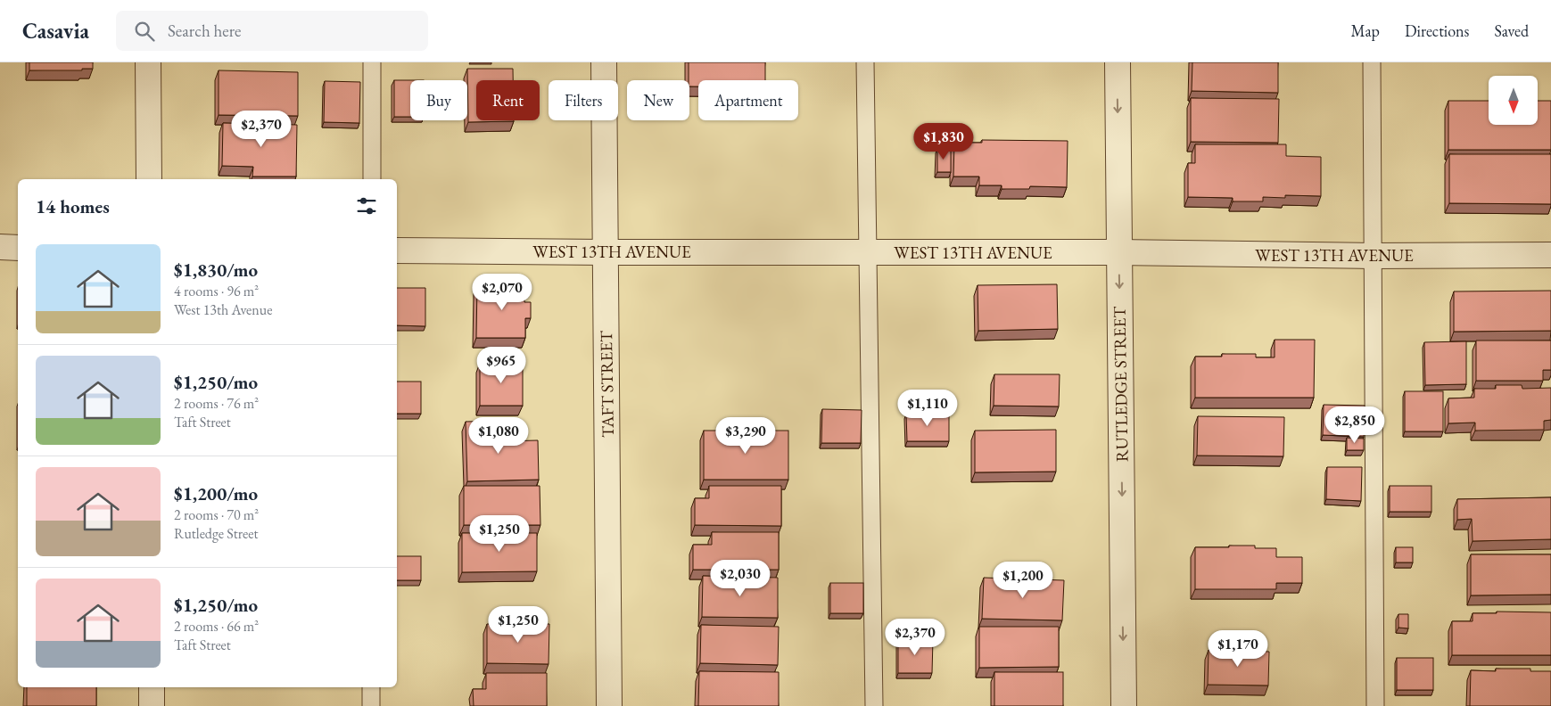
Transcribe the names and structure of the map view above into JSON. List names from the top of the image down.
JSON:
{
  "streets": {
    "street": ["WEST 13TH AVENUE", "TAFT STREET", "RUTLEDGE STREET"]
  },
  "crossings": [
    ["WEST 13TH AVENUE", "TAFT STREET"],
    ["WEST 13TH AVENUE", "RUTLEDGE STREET"]
  ],
  "one_way": ["RUTLEDGE STREET"],
  "north": "bottom",
  "page": {
    "header": "Casavia",
    "search": "Search here",
    "nav": ["Map", "Directions", "Saved"],
    "chip": [
      "Buy",
      "Rent",
      "Filters",
      "New",
      "Apartment"
    ],
    "price": [
      "$2,370",
      "$1,830",
      "$2,070",
      "$965",
      "$1,110",
      "$2,850",
      "$1,080",
      "$3,290",
      "$1,250",
      "$2,030",
      "$1,200",
      "$1,250",
      "$2,370",
      "$1,170"
    ],
    "heading": "14 homes",
    "list": [
      {
        "name": "$1,830/mo",
        "note": "4 rooms · 96 m² · West 13th Avenue"
      },
      {
        "name": "$1,250/mo",
        "note": "2 rooms · 76 m² · Taft Street"
      },
      {
        "name": "$1,200/mo",
        "note": "2 rooms · 70 m² · Rutledge Street"
      },
      {
        "name": "$1,250/mo",
        "note": "2 rooms · 66 m² · Taft Street"
      }
    ]
  }
}
